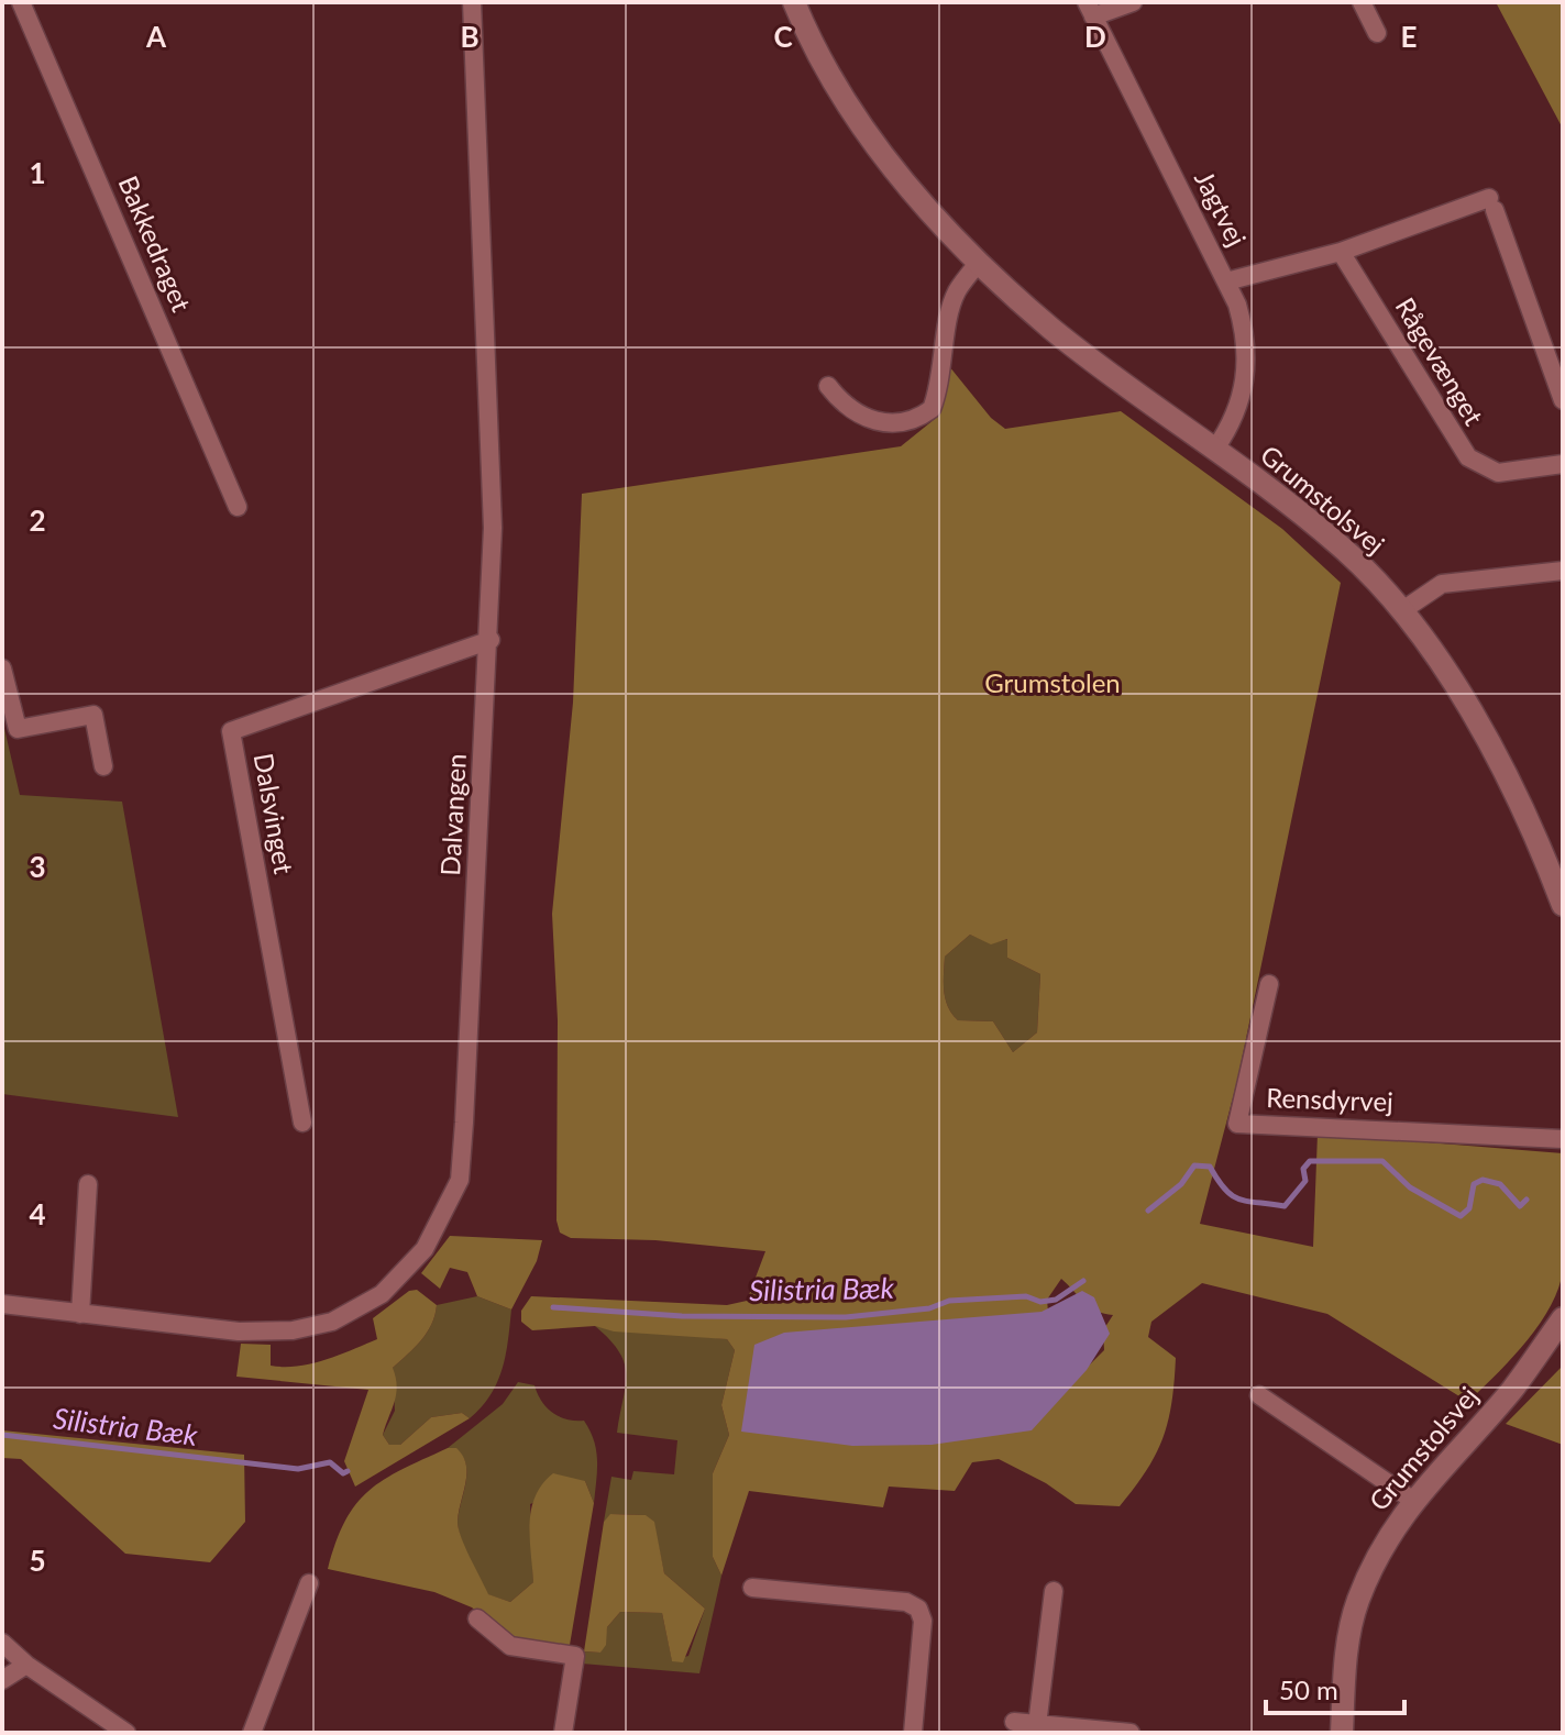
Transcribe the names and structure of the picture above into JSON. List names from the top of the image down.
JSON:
{
  "streets": {
    "street": [
      "Jagtvej",
      "Bakkedraget",
      "Rågevænget",
      "Grumstolsvej",
      "Dalsvinget",
      "Dalvangen",
      "Rensdyrvej"
    ]
  },
  "crossings": [
    ["Jagtvej", "Grumstolsvej"],
    ["Dalsvinget", "Dalvangen"]
  ],
  "water": ["Silistria Bæk"],
  "parks": ["Grumstolen"],
  "scale_bar": "50 m",
  "grid": {
    "columns": [
      "A",
      "B",
      "C",
      "D",
      "E"
    ],
    "rows": [
      "1",
      "2",
      "3",
      "4",
      "5"
    ]
  }
}
